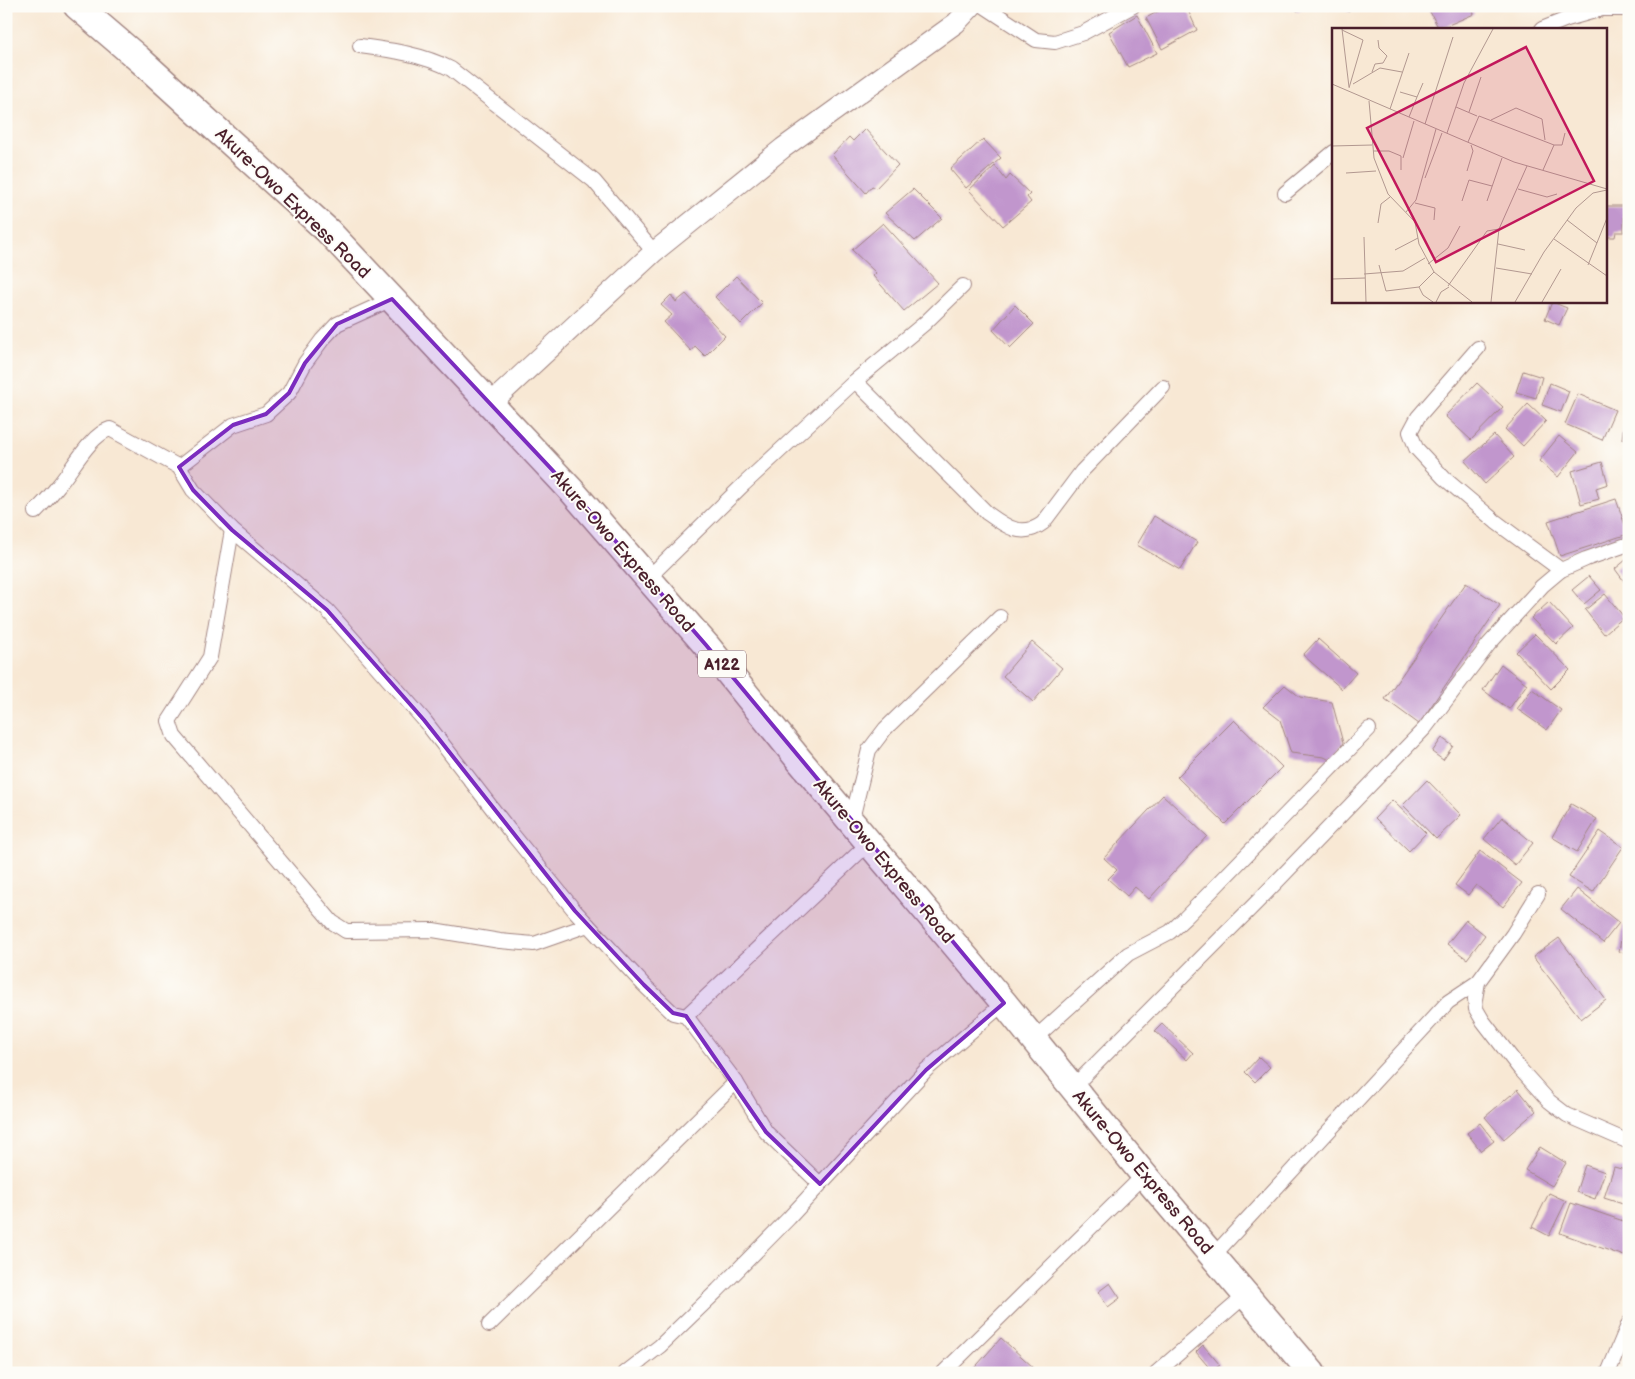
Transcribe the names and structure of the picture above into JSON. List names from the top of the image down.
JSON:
{
  "streets": {
    "highway": ["Akure-Owo Express Road", "A122"]
  }
}
